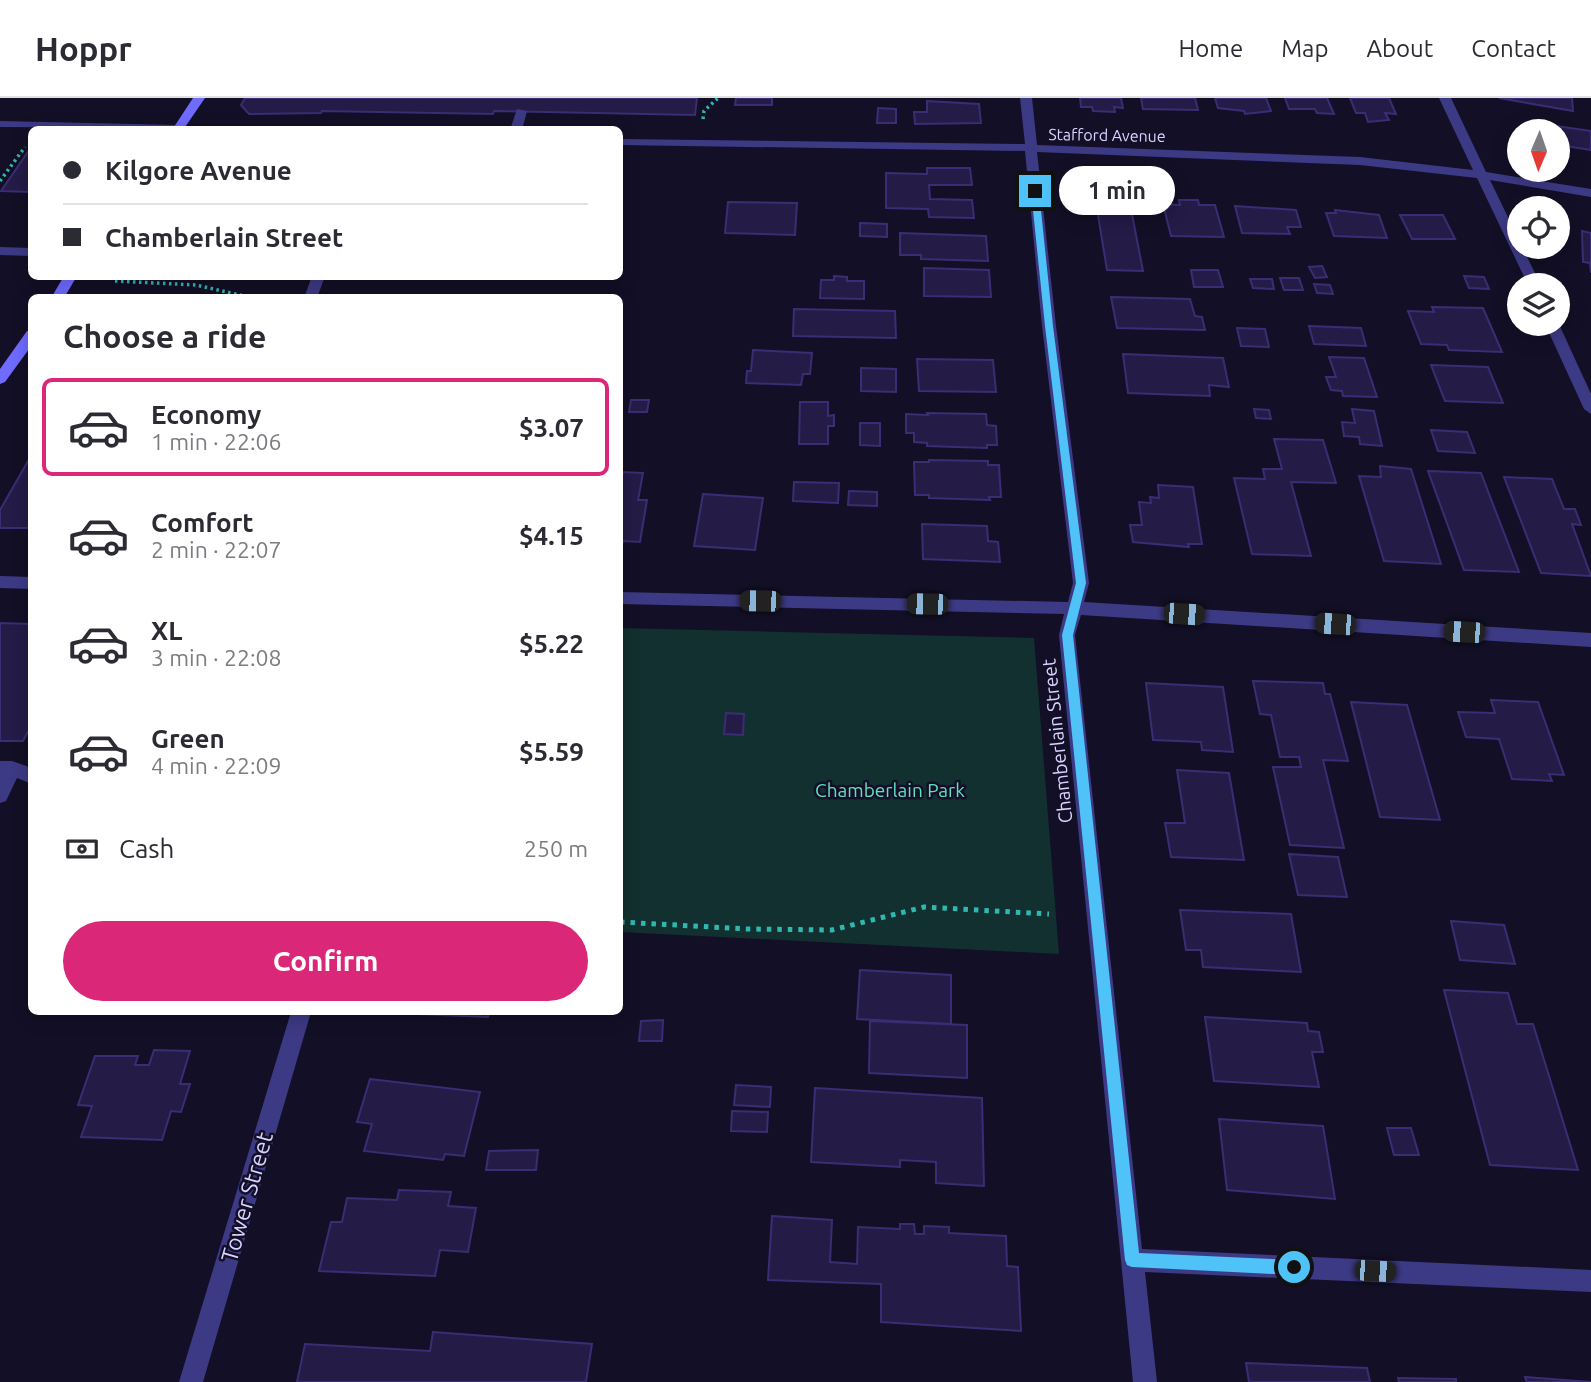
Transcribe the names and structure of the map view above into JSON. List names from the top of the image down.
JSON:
{
  "streets": {
    "street": ["Stafford Avenue", "Chamberlain Street", "Tower Street"]
  },
  "crossings": [
    ["Stafford Avenue", "Chamberlain Street"]
  ],
  "parks": ["Chamberlain Park"],
  "north": "bottom",
  "page": {
    "header": "Hoppr",
    "nav": [
      "Home",
      "Map",
      "About",
      "Contact"
    ],
    "banner": ["Kilgore Avenue", "Chamberlain Street"],
    "bubble": "1 min",
    "heading": "Choose a ride",
    "list": [
      {
        "name": "Economy",
        "note": "1 min · 22:06",
        "value": "$3.07"
      },
      {
        "name": "Comfort",
        "note": "2 min · 22:07",
        "value": "$4.15"
      },
      {
        "name": "XL",
        "note": "3 min · 22:08",
        "value": "$5.22"
      },
      {
        "name": "Green",
        "note": "4 min · 22:09",
        "value": "$5.59"
      }
    ],
    "pay": ["Cash", "250 m"],
    "buttons": "Confirm"
  }
}
